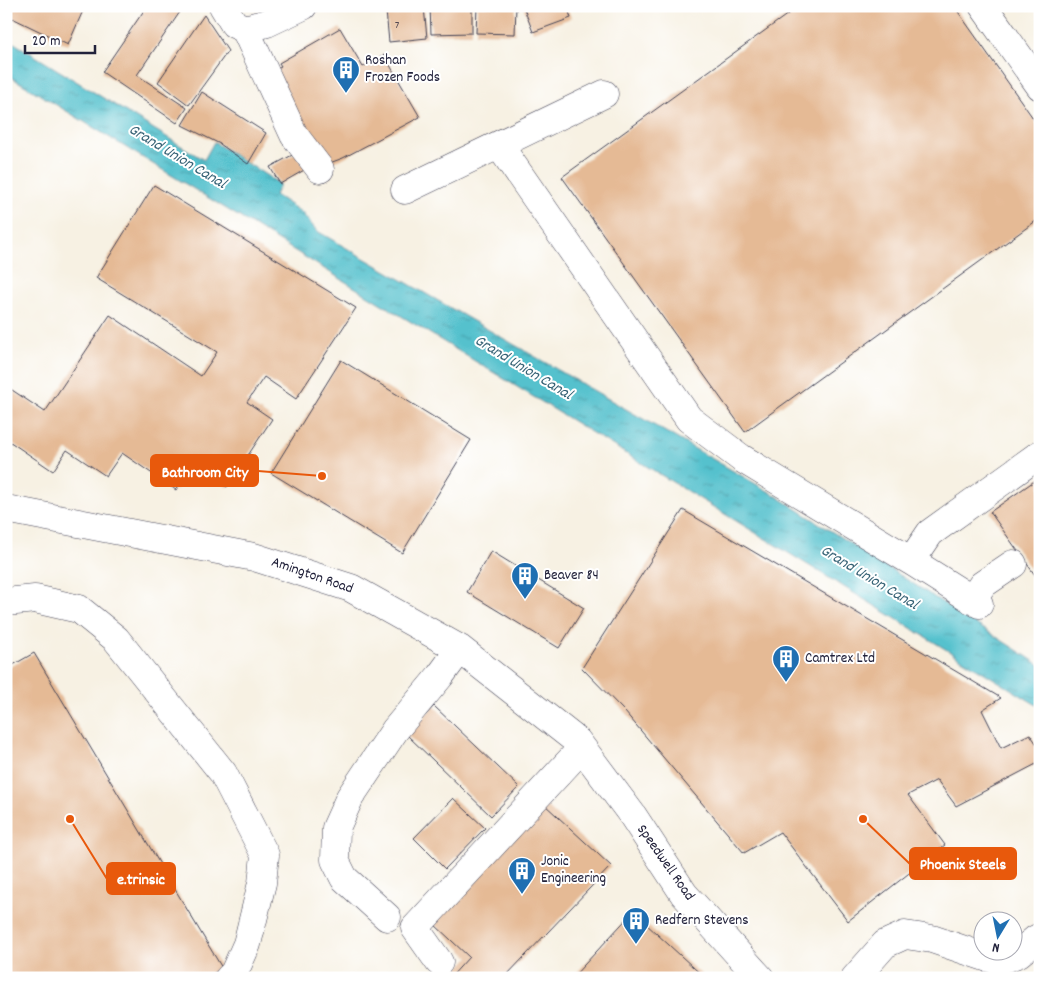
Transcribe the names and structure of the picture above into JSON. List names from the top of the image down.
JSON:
{
  "streets": {
    "street": ["Amington Road", "Speedwell Road"]
  },
  "crossings": [
    ["Amington Road", "Speedwell Road"]
  ],
  "water": ["Grand Union Canal"],
  "places": {
    "building": [
      "Roshan Frozen Foods",
      "Beaver 84",
      "Camtrex Ltd",
      "Jonic Engineering",
      "Redfern Stevens"
    ],
    "other": ["Bathroom City", "e.trinsic", "Phoenix Steels"]
  },
  "house_numbers": ["7"],
  "scale_bar": "20 m",
  "north": "bottom"
}
